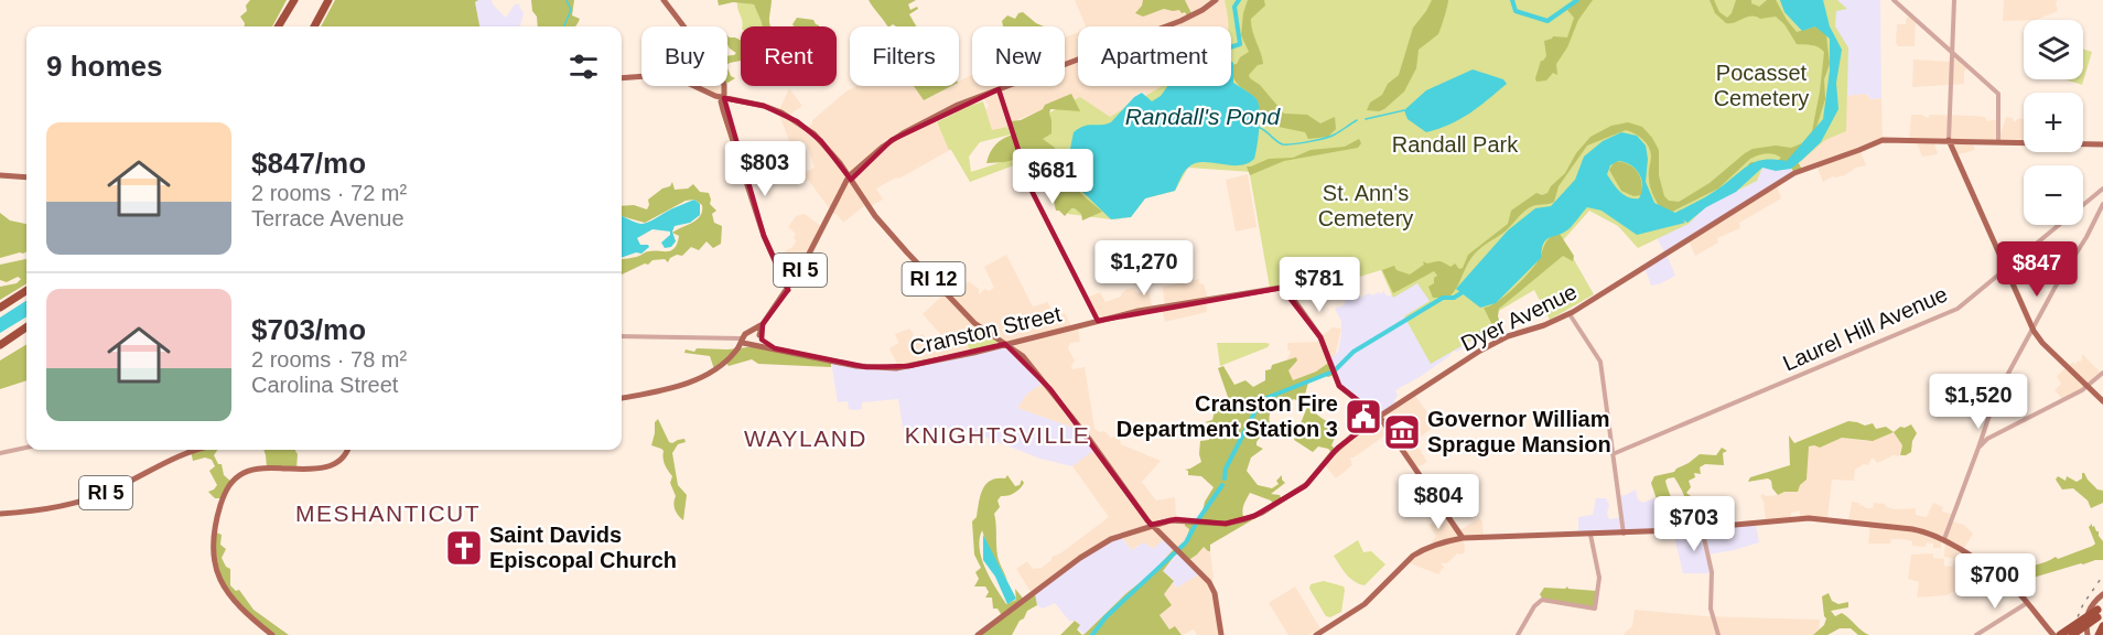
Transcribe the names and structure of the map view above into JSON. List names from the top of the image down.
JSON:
{
  "streets": {
    "main road": [
      "RI 5",
      "RI 12",
      "Dyer Avenue",
      "Cranston Street"
    ],
    "street": ["Laurel Hill Avenue"]
  },
  "crossings": [
    ["RI 5", "RI 12"],
    ["RI 5", "Cranston Street"],
    ["RI 12", "Dyer Avenue"],
    ["RI 12", "Cranston Street"],
    ["Dyer Avenue", "Cranston Street"]
  ],
  "districts": ["KNIGHTSVILLE", "WAYLAND", "MESHANTICUT"],
  "water": ["Randall's Pond"],
  "parks": ["Pocasset Cemetery", "Randall Park", "St. Ann's Cemetery"],
  "places": {
    "public building": ["Cranston Fire Department Station 3"],
    "museum": ["Governor William Sprague Mansion"],
    "church": ["Saint Davids Episcopal Church"]
  },
  "page": {
    "map_buttons": ["+", "−"],
    "chip": [
      "Buy",
      "Rent",
      "Filters",
      "New",
      "Apartment"
    ],
    "heading": "9 homes",
    "list": [
      {
        "name": "$847/mo",
        "note": "2 rooms · 72 m² · Terrace Avenue"
      },
      {
        "name": "$703/mo",
        "note": "2 rooms · 78 m² · Carolina Street"
      }
    ],
    "price": [
      "$803",
      "$681",
      "$1,270",
      "$847",
      "$781",
      "$1,520",
      "$804",
      "$703",
      "$700"
    ]
  }
}
